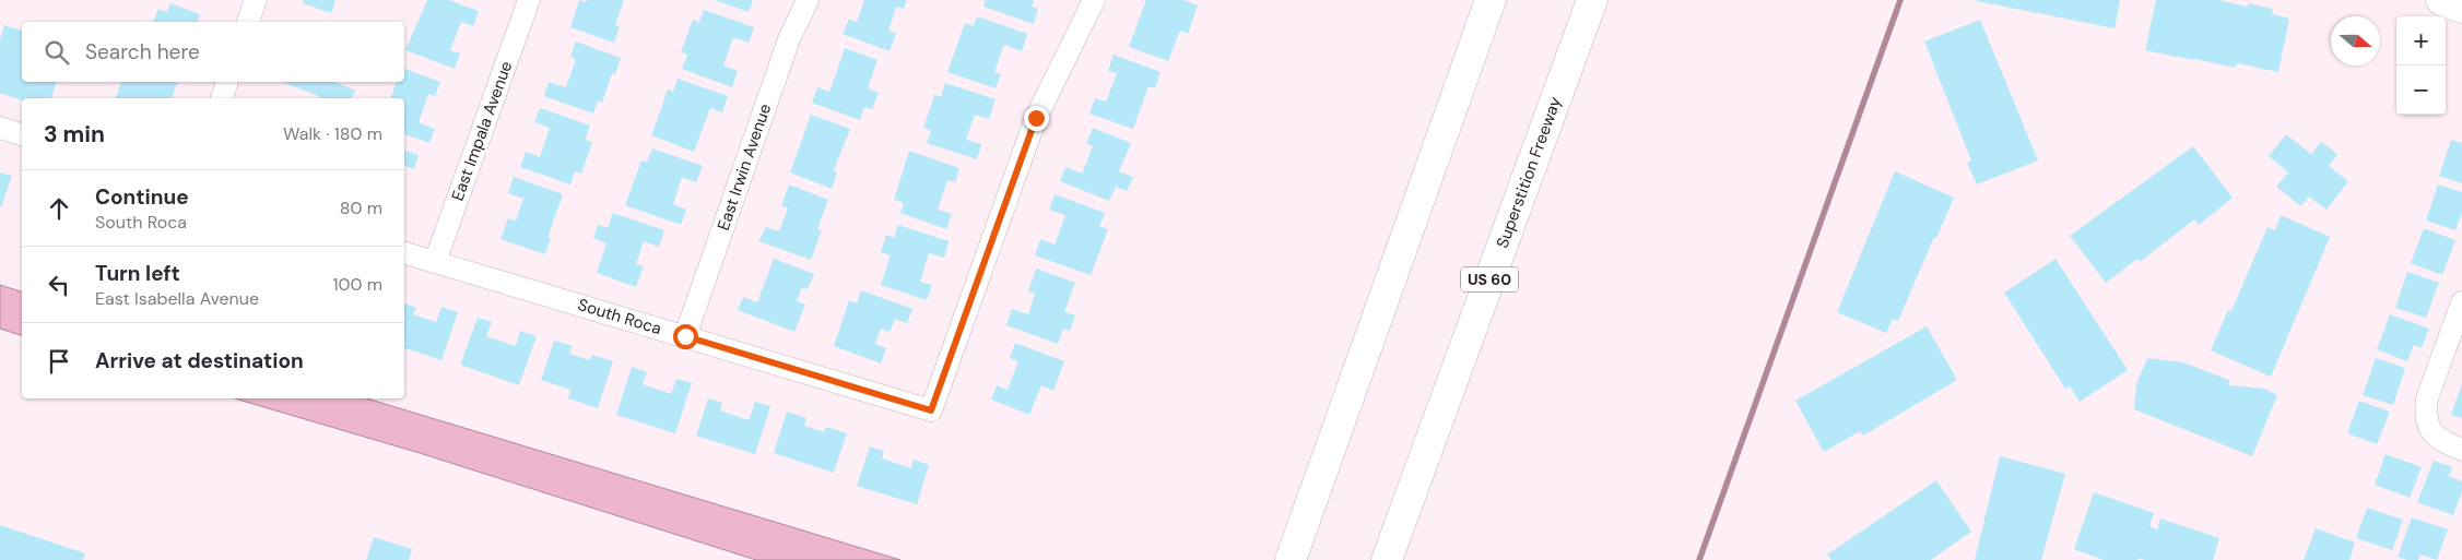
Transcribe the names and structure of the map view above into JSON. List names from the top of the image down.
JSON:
{
  "streets": {
    "main road": ["Superstition Freeway", "US 60"],
    "street": ["East Impala Avenue", "East Irwin Avenue", "South Roca"]
  },
  "crossings": [
    ["East Impala Avenue", "South Roca"],
    ["East Irwin Avenue", "South Roca"]
  ],
  "north": "right",
  "page": {
    "map_buttons": ["+", "−"],
    "search": "Search here",
    "heading": ["3 min", "Walk · 180 m"],
    "list": [
      ["Continue", "South Roca", "80 m"],
      ["Turn left", "East Isabella Avenue", "100 m"],
      "Arrive at destination"
    ]
  }
}
